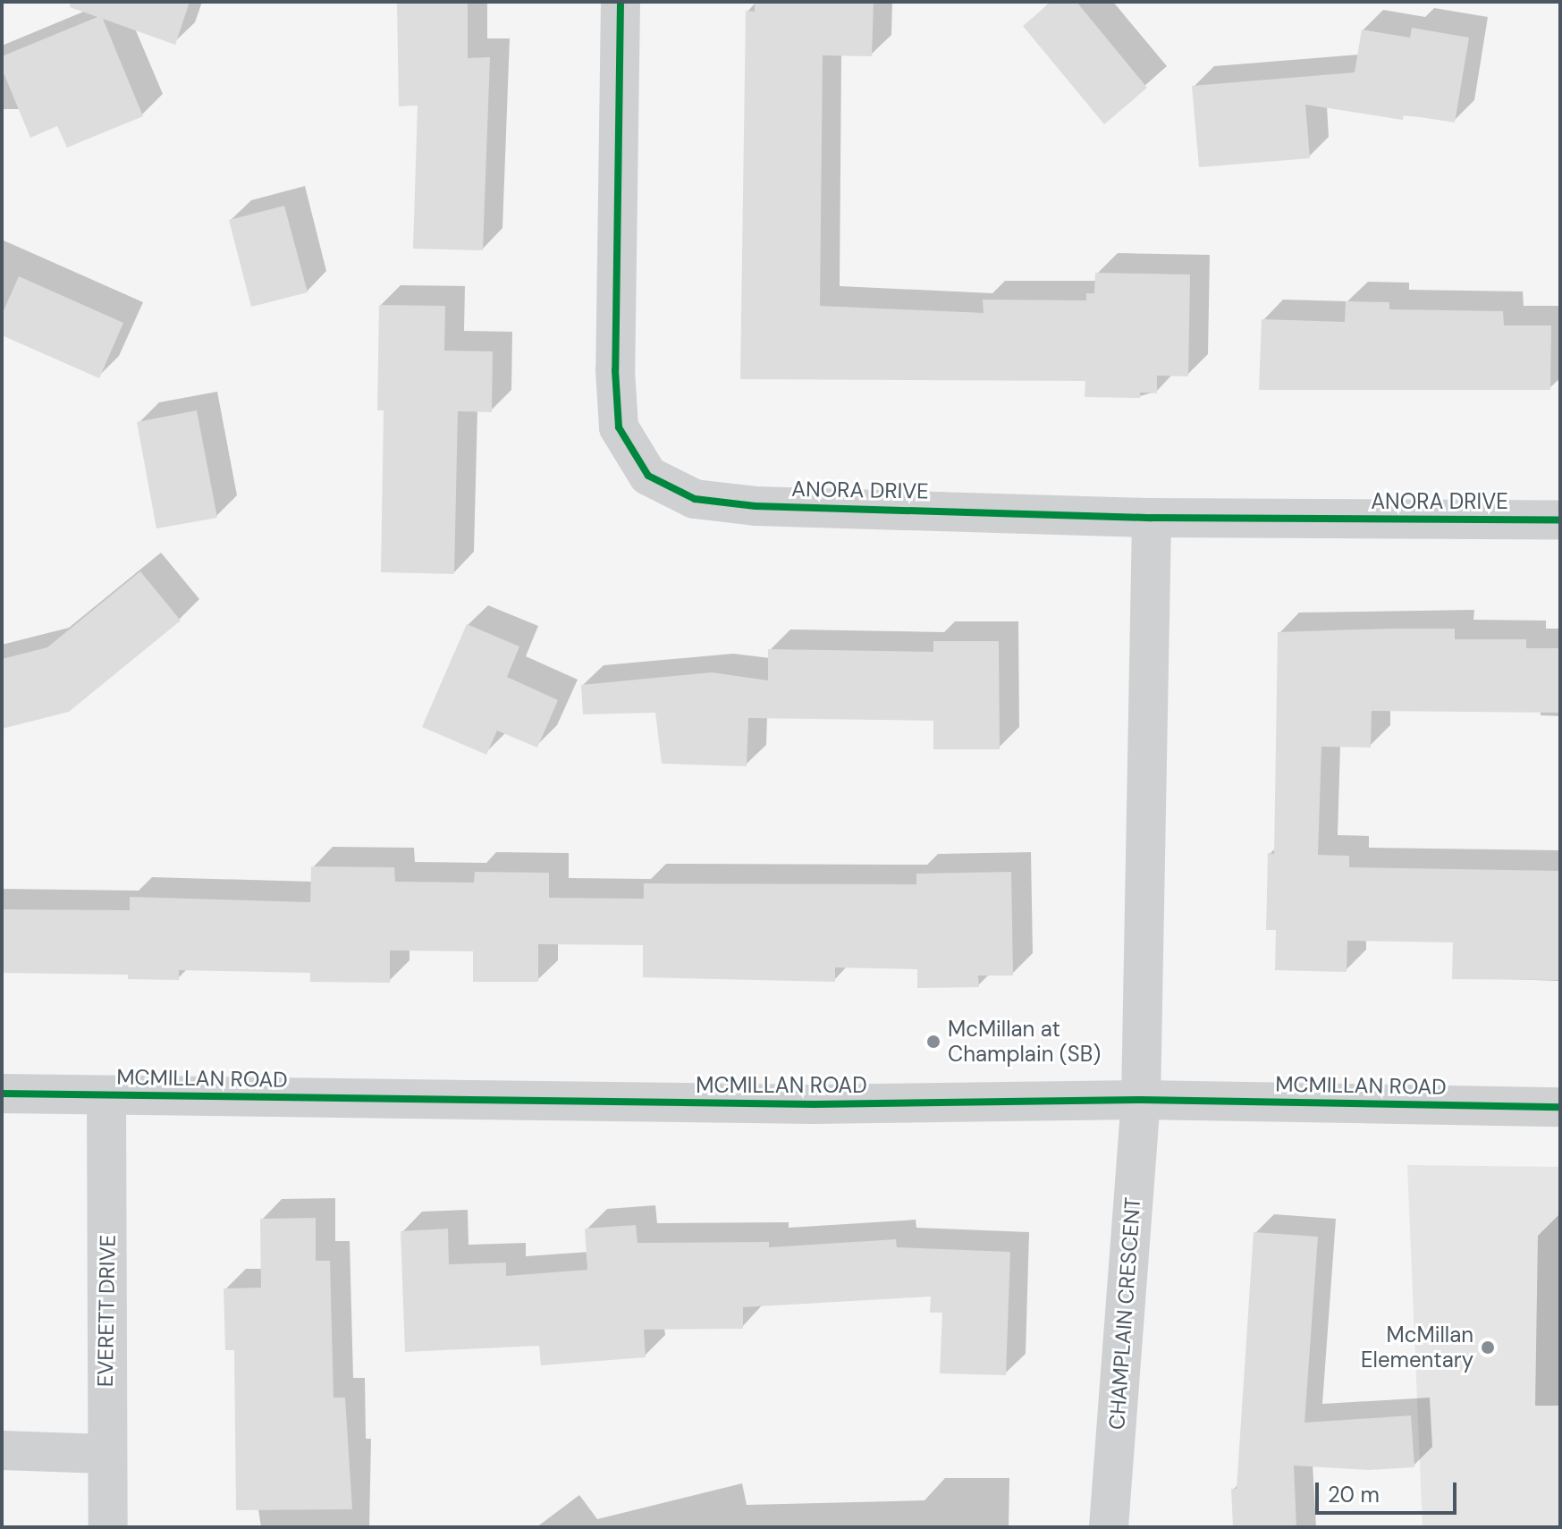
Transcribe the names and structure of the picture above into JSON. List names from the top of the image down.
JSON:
{
  "streets": {
    "street": [
      "ANORA DRIVE",
      "MCMILLAN ROAD",
      "EVERETT DRIVE",
      "CHAMPLAIN CRESCENT"
    ]
  },
  "crossings": [
    ["MCMILLAN ROAD", "EVERETT DRIVE"],
    ["MCMILLAN ROAD", "CHAMPLAIN CRESCENT"]
  ],
  "places": ["McMillan at Champlain (SB)", "McMillan Elementary"],
  "scale_bar": "20 m"
}
